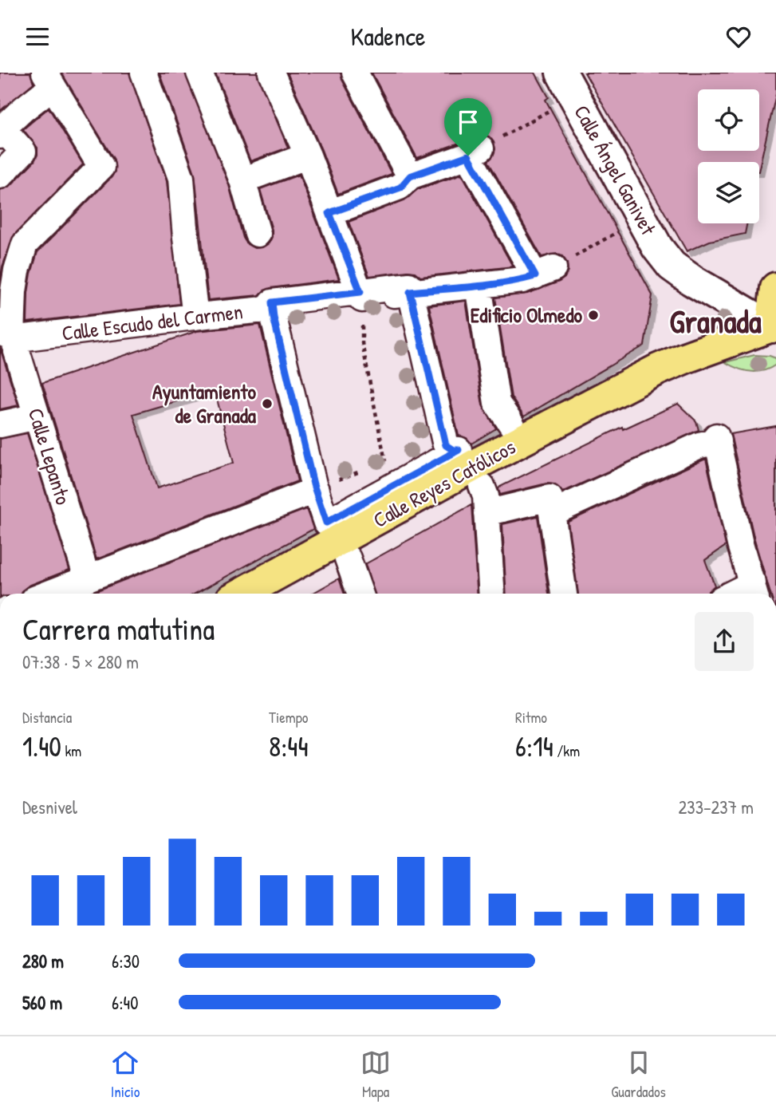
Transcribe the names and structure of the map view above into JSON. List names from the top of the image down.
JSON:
{
  "streets": {
    "main road": ["Calle Reyes Católicos"],
    "street": ["Calle Ángel Ganivet", "Calle Escudo del Carmen", "Calle Lepanto"]
  },
  "crossings": [
    ["Calle Ángel Ganivet", "Calle Reyes Católicos"],
    ["Calle Escudo del Carmen", "Calle Lepanto"]
  ],
  "districts": ["Granada"],
  "places": ["Edificio Olmedo", "Ayuntamiento de Granada"],
  "page": {
    "header": "Kadence",
    "heading": ["Carrera matutina", "07:38 · 5 × 280 m"],
    "stats": [
      ["Distancia", "1.40 km"],
      ["Tiempo", "8:44"],
      ["Ritmo", "6:14 /km"]
    ],
    "chart": ["Desnivel", "233–237 m"],
    "list": [
      {
        "name": "280 m",
        "note": "6:30"
      },
      {
        "name": "560 m",
        "note": "6:40"
      }
    ],
    "tabs": ["Inicio", "Mapa", "Guardados"]
  }
}
